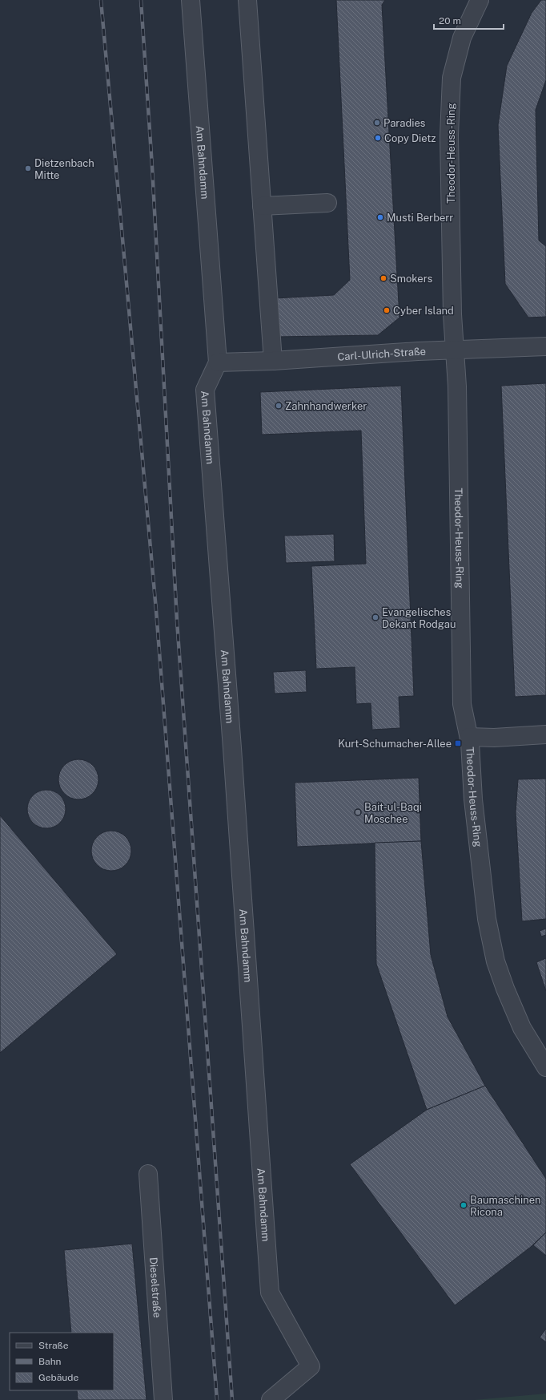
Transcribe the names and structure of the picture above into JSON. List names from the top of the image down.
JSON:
{
  "streets": {
    "street": [
      "Theodor-Heuss-Ring",
      "Am Bahndamm",
      "Carl-Ulrich-Straße",
      "Dieselstraße"
    ]
  },
  "crossings": [
    ["Theodor-Heuss-Ring", "Carl-Ulrich-Straße"],
    ["Am Bahndamm", "Carl-Ulrich-Straße"]
  ],
  "places": {
    "other": [
      "Paradies",
      "Copy Dietz",
      "Dietzenbach Mitte",
      "Musti Berberr",
      "Smokers",
      "Cyber Island",
      "Zahnhandwerker",
      "Evangelisches Dekant Rodgau",
      "Bait-ul-Baqi Moschee",
      "Baumaschinen Ricona"
    ],
    "transit": ["Kurt-Schumacher-Allee"]
  },
  "legend": ["Straße", "Bahn", "Gebäude"],
  "scale_bar": "20 m"
}
